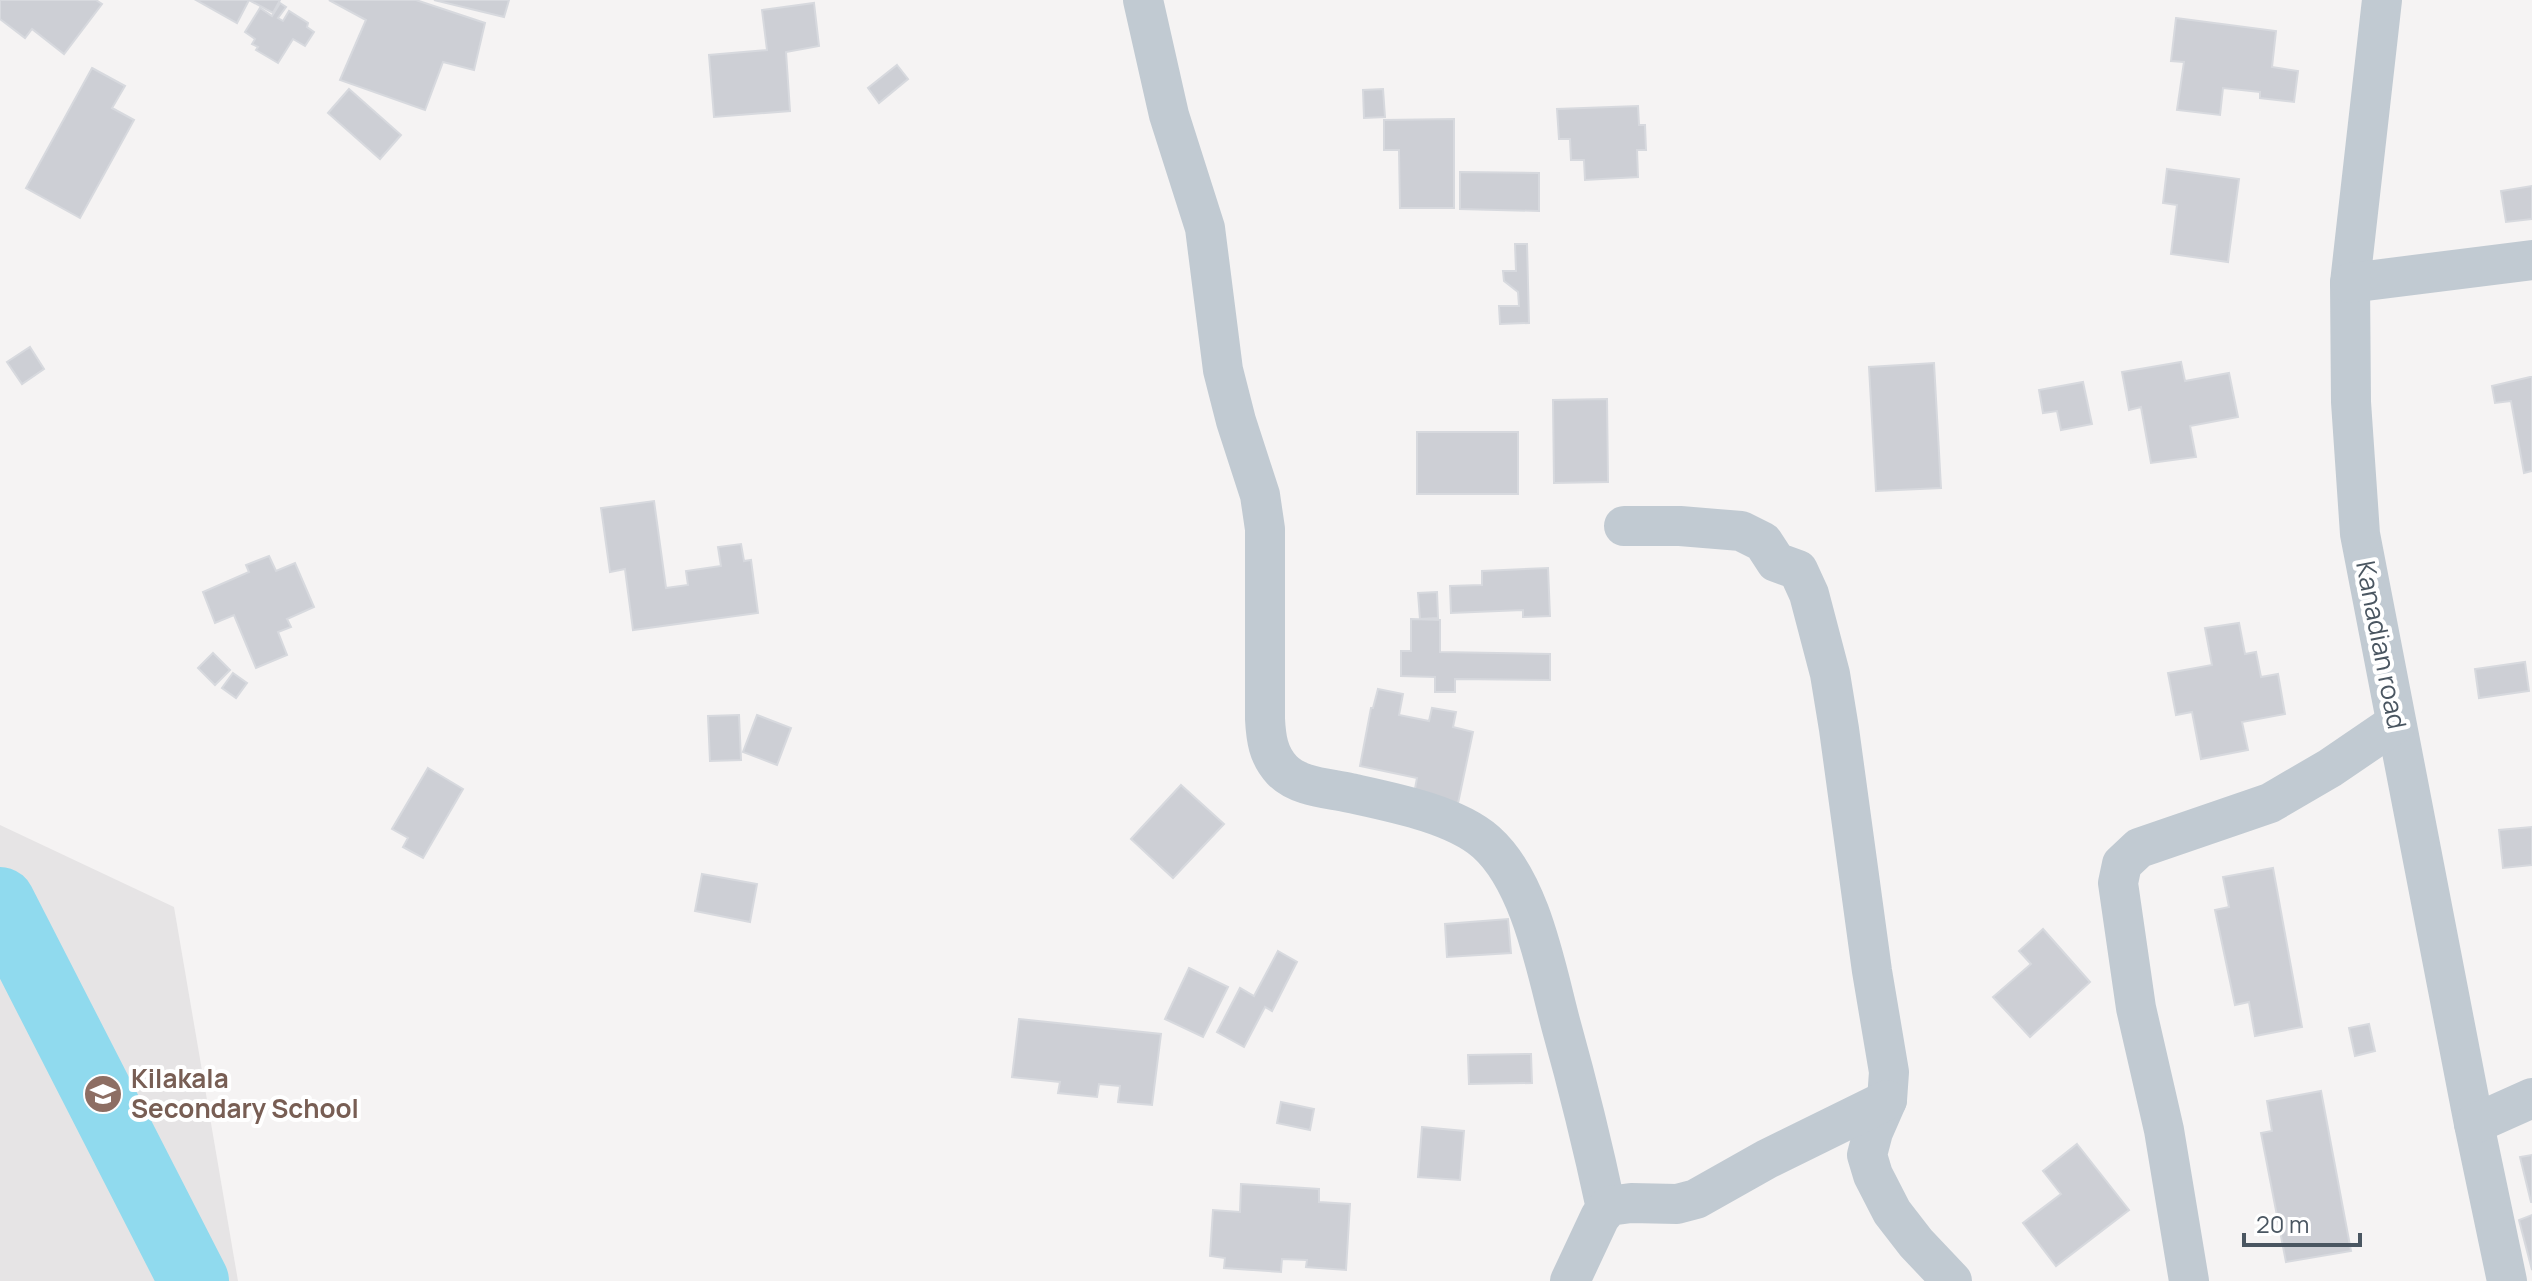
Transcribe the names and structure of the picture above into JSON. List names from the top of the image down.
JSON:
{
  "streets": {
    "street": ["Kanadian road"]
  },
  "places": {
    "school or university": ["Kilakala Secondary School"]
  },
  "scale_bar": "20 m"
}
